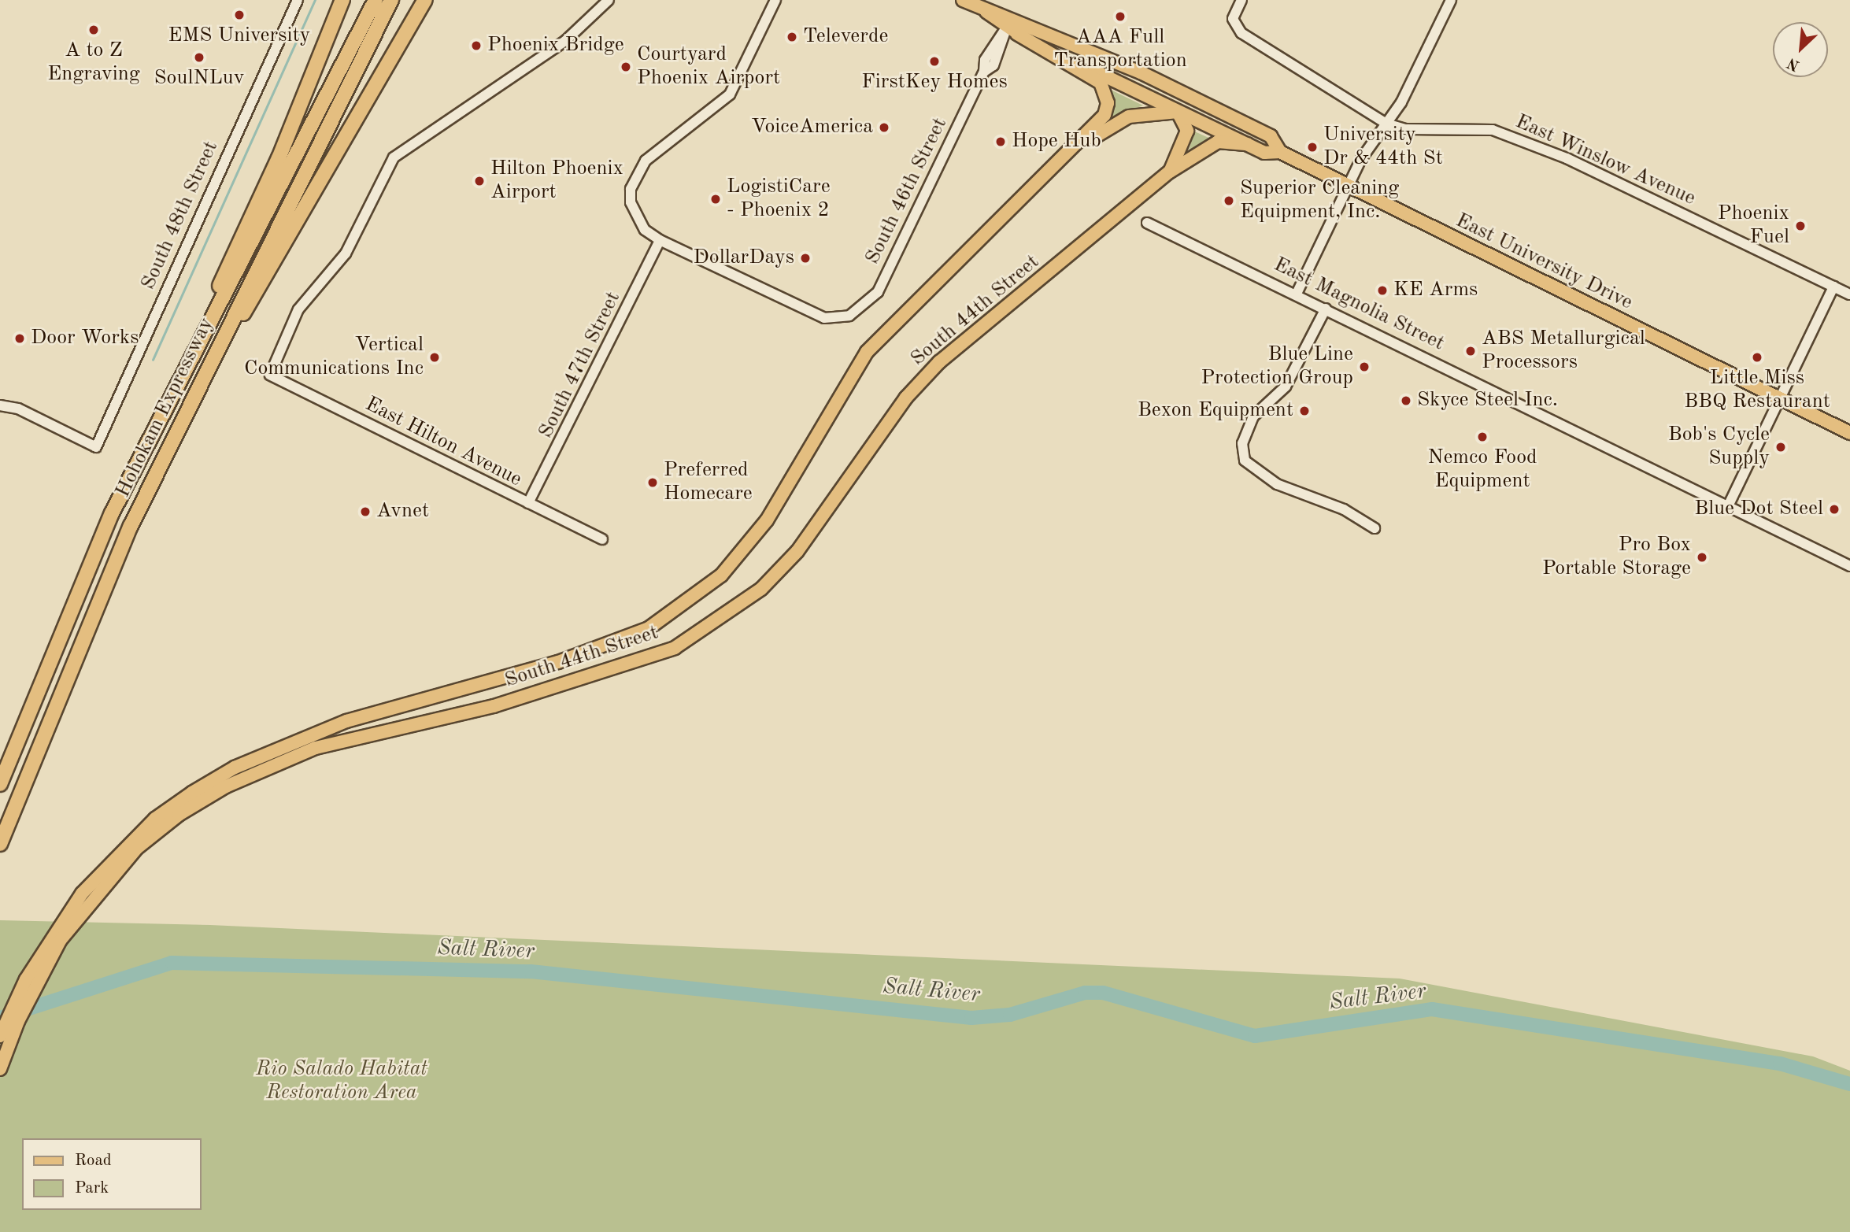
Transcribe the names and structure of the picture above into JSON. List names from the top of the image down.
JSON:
{
  "streets": {
    "highway": ["Hohokam Expressway"],
    "main road": ["East University Drive", "South 44th Street"],
    "street": [
      "East Winslow Avenue",
      "South 46th Street",
      "South 48th Street",
      "East Magnolia Street",
      "South 47th Street",
      "East Hilton Avenue"
    ]
  },
  "crossings": [
    ["South 46th Street", "East University Drive"],
    ["South 46th Street", "South 47th Street"],
    ["East University Drive", "South 44th Street"],
    ["South 47th Street", "East Hilton Avenue"]
  ],
  "water": ["Salt River"],
  "parks": ["Rio Salado Habitat Restoration Area"],
  "places": [
    "EMS University",
    "AAA Full Transportation",
    "A to Z Engraving",
    "Televerde",
    "Phoenix Bridge",
    "SoulNLuv",
    "FirstKey Homes",
    "Courtyard Phoenix Airport",
    "VoiceAmerica",
    "Hope Hub",
    "University Dr & 44th St",
    "Hilton Phoenix Airport",
    "LogistiCare - Phoenix 2",
    "Superior Cleaning Equipment, Inc.",
    "Phoenix Fuel",
    "DollarDays",
    "KE Arms",
    "Door Works",
    "ABS Metallurgical Processors",
    "Vertical Communications Inc",
    "Little Miss BBQ Restaurant",
    "Blue Line Protection Group",
    "Skyce Steel Inc.",
    "Bexon Equipment",
    "Nemco Food Equipment",
    "Bob's Cycle Supply",
    "Preferred Homecare",
    "Blue Dot Steel",
    "Avnet",
    "Pro Box Portable Storage"
  ],
  "legend": ["Road", "Park"],
  "north": "bottom left"
}
